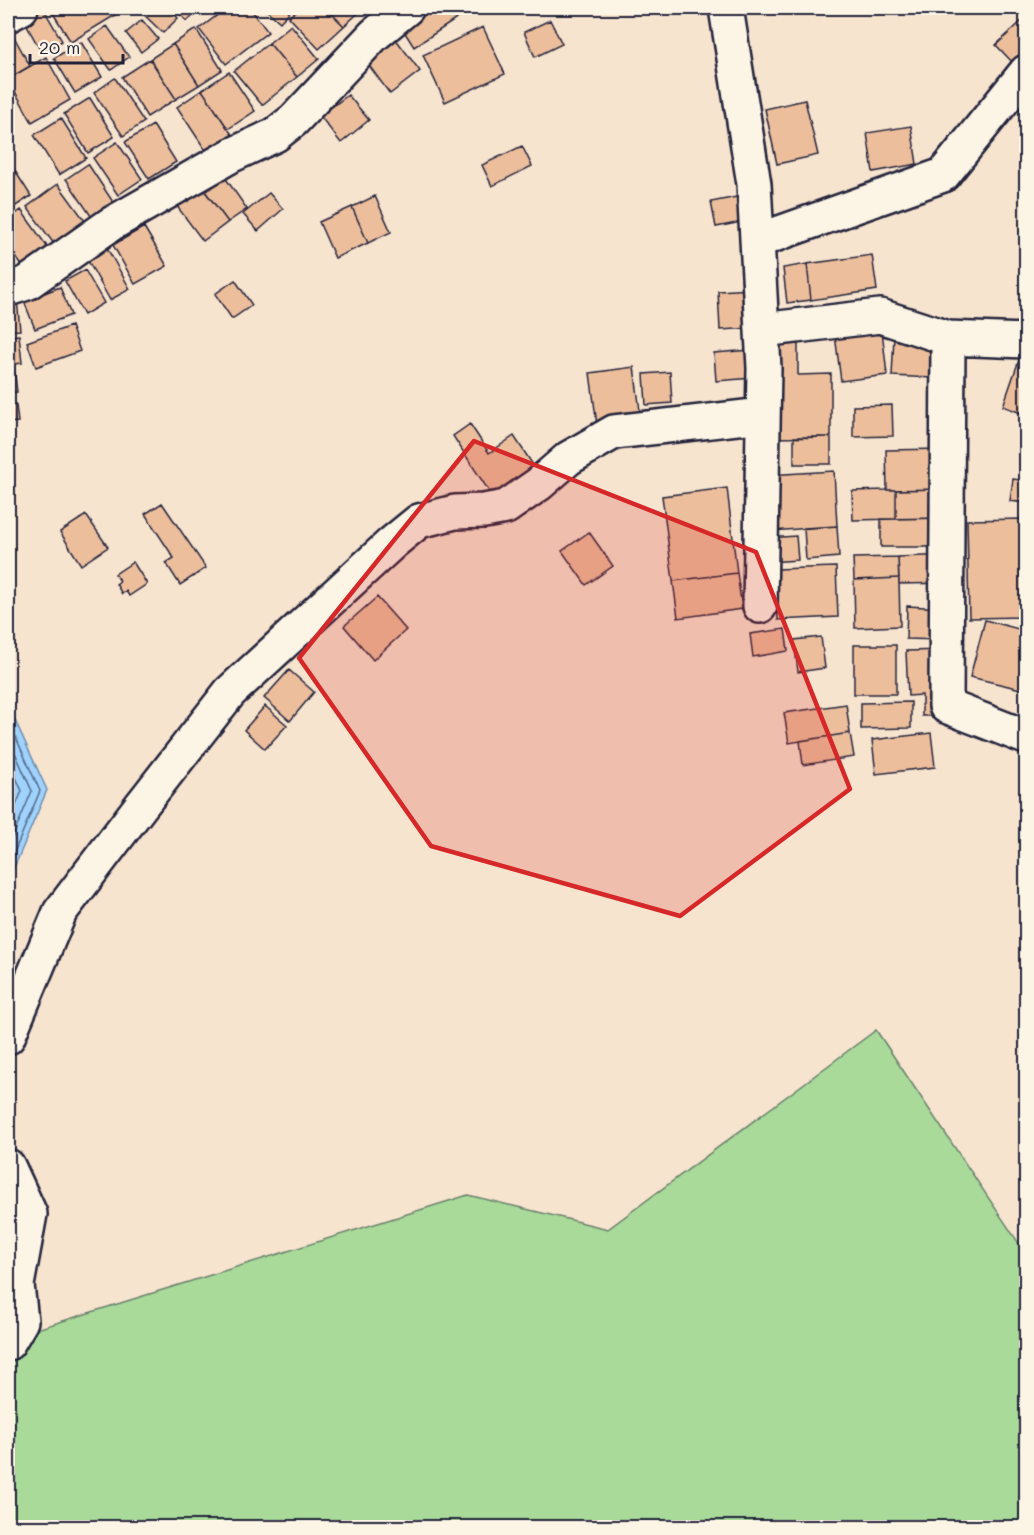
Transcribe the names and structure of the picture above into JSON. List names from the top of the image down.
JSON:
{
  "scale_bar": "20 m"
}
